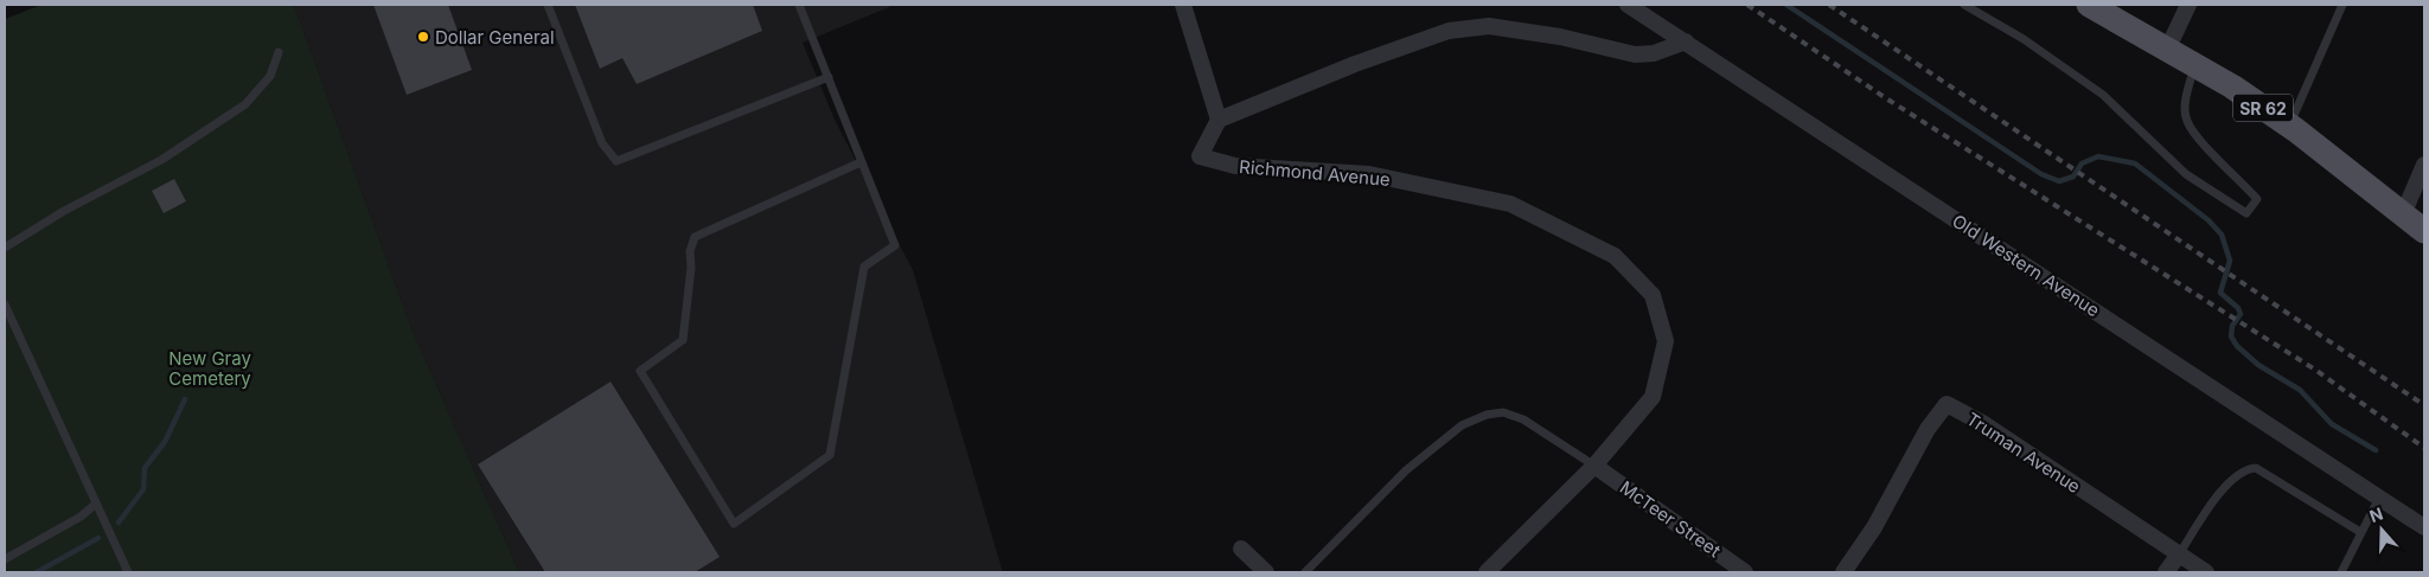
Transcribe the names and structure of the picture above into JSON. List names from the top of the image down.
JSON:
{
  "streets": {
    "main road": ["SR 62"],
    "street": [
      "Richmond Avenue",
      "Old Western Avenue",
      "Truman Avenue",
      "McTeer Street"
    ]
  },
  "crossings": [
    ["Richmond Avenue", "McTeer Street"]
  ],
  "parks": ["New Gray Cemetery"],
  "places": ["Dollar General"],
  "north": "top"
}
